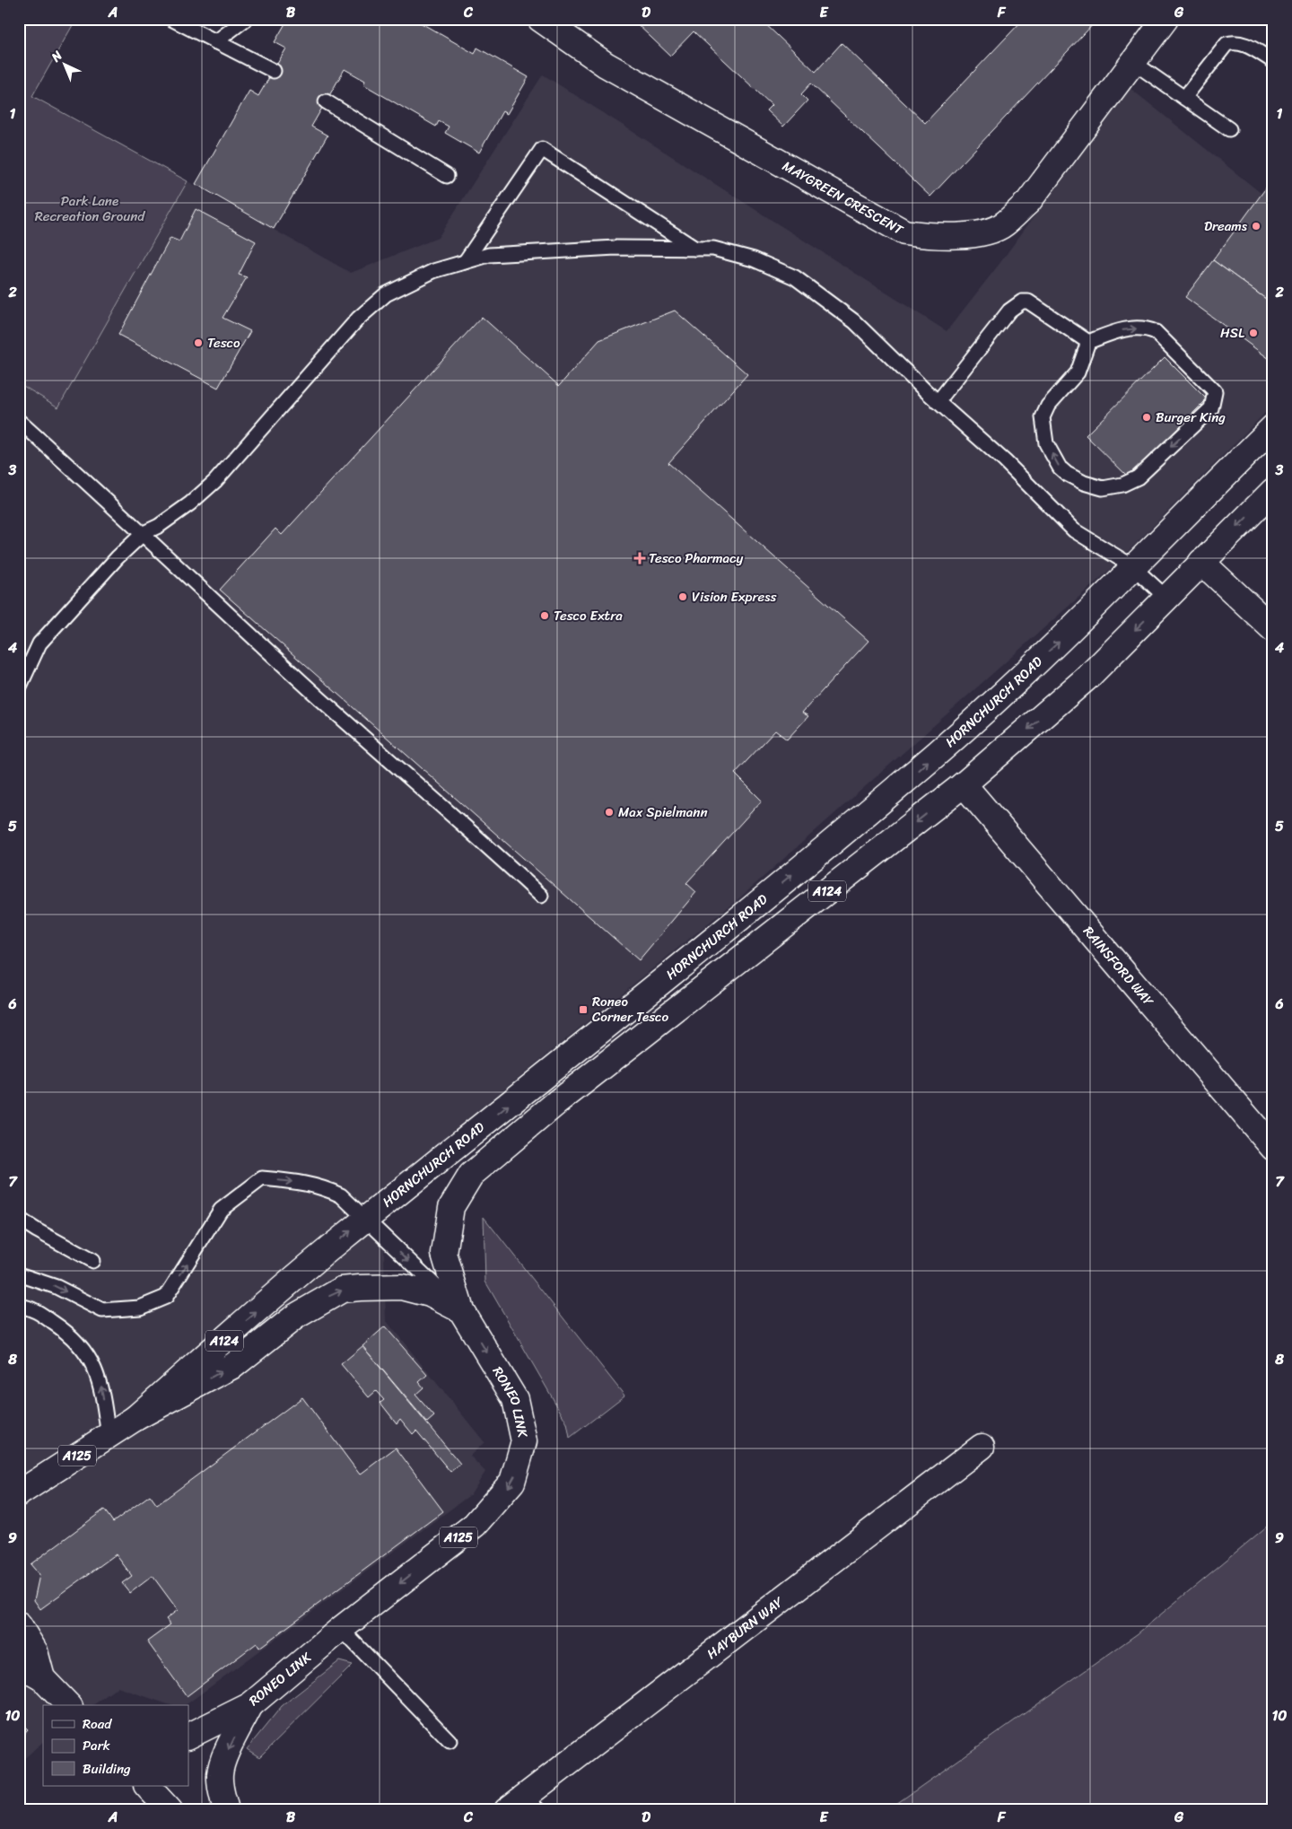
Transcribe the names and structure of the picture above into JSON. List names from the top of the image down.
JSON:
{
  "streets": {
    "main road": [
      "MAYGREEN CRESCENT",
      "HORNCHURCH ROAD",
      "A124",
      "RAINSFORD WAY",
      "RONEO LINK",
      "A125",
      "HAYBURN WAY"
    ]
  },
  "crossings": [
    ["HORNCHURCH ROAD", "A125"],
    ["A124", "RAINSFORD WAY"],
    ["A124", "RONEO LINK"],
    ["A124", "A125"],
    ["RONEO LINK", "A125"]
  ],
  "one_way": ["RONEO LINK"],
  "parks": ["Park Lane Recreation Ground"],
  "places": {
    "other": [
      "Dreams",
      "HSL",
      "Tesco",
      "Burger King",
      "Vision Express",
      "Tesco Extra",
      "Max Spielmann"
    ],
    "health": ["Tesco Pharmacy"],
    "transit": ["Roneo Corner Tesco"]
  },
  "legend": ["Road", "Park", "Building"],
  "north": "top left",
  "grid": {
    "columns": [
      "A",
      "B",
      "C",
      "D",
      "E",
      "F",
      "G"
    ],
    "rows": [
      "1",
      "2",
      "3",
      "4",
      "5",
      "6",
      "7",
      "8",
      "9",
      "10"
    ]
  }
}
